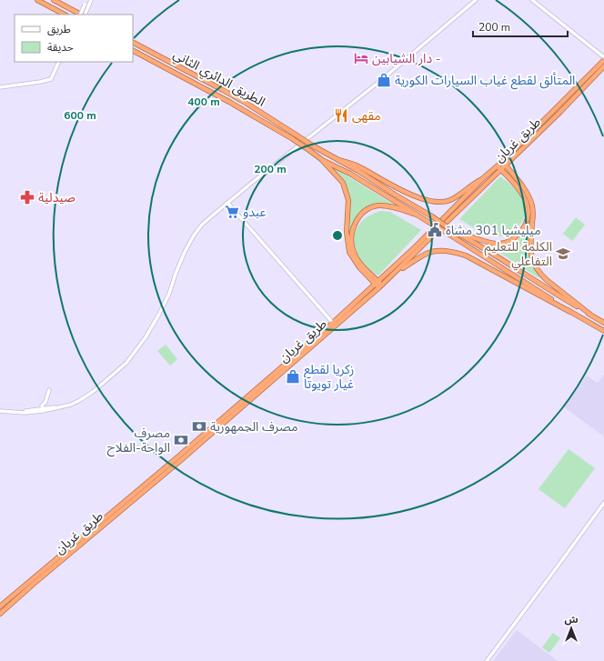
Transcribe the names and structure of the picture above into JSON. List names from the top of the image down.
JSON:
{
  "streets": {
    "highway": ["الطريق الدائري الثاني", "طريق غريان"]
  },
  "places": {
    "hotel": ["دار الشيابين -"],
    "shop": ["المتألق لقطع غياب السيارات الكورية", "زكريا لقطع غيار تويوتا"],
    "restaurant": ["مقهى"],
    "pharmacy": ["صيدلية"],
    "supermarket": ["عبدو"],
    "public building": ["ميليشيا 301 مشاة"],
    "school or university": ["الكلمة للتعليم التفاعلي"],
    "bank": ["مصرف الجمهورية", "مصرف الواحة-الفلاح"]
  },
  "legend": ["طريق", "حديقة"],
  "scale_bar": "200 m",
  "north": "top",
  "rings": ["400 m", "600 m", "200 m"]
}
